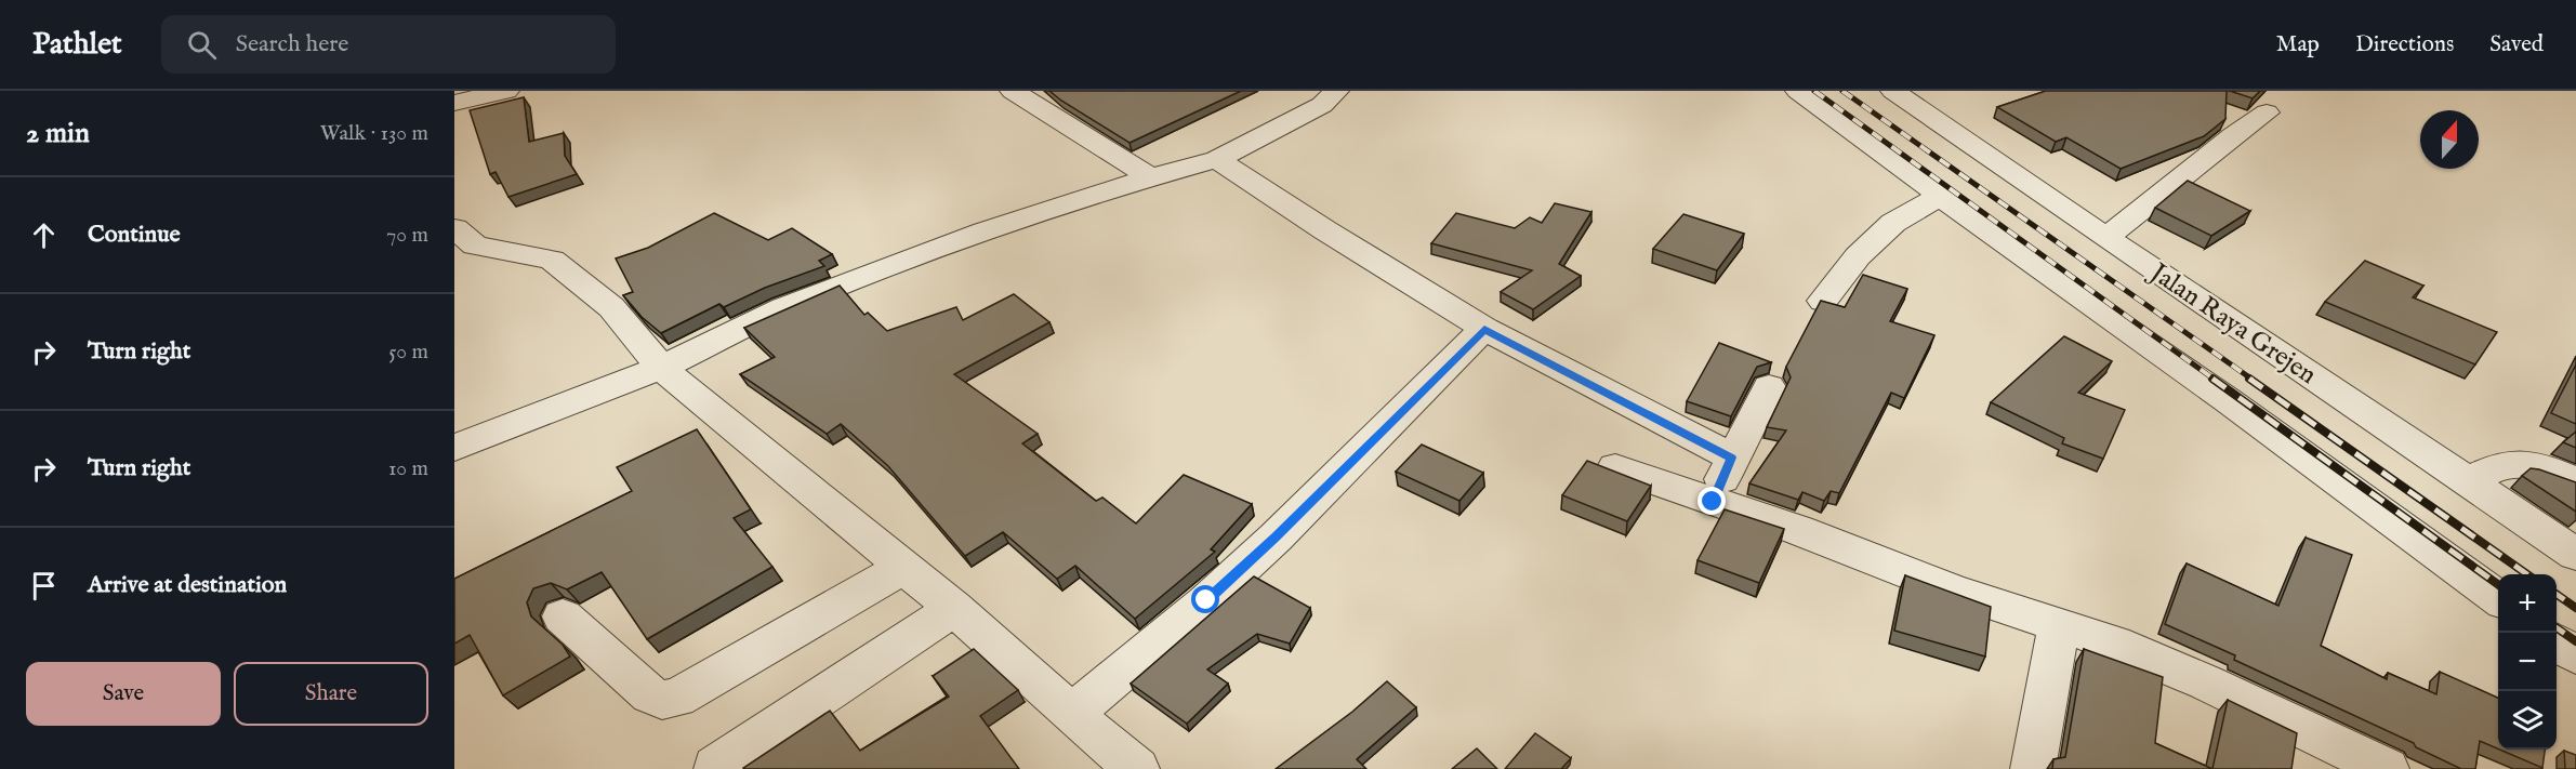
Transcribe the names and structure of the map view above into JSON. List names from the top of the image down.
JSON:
{
  "streets": {
    "street": ["Jalan Raya Grejen"]
  },
  "north": "top",
  "page": {
    "header": "Pathlet",
    "search": "Search here",
    "nav": ["Map", "Directions", "Saved"],
    "heading": ["2 min", "Walk · 130 m"],
    "list": [
      ["Continue", "70 m"],
      ["Turn right", "50 m"],
      ["Turn right", "10 m"],
      "Arrive at destination"
    ],
    "map_buttons": ["+", "−"],
    "buttons": ["Save", "Share"]
  }
}
